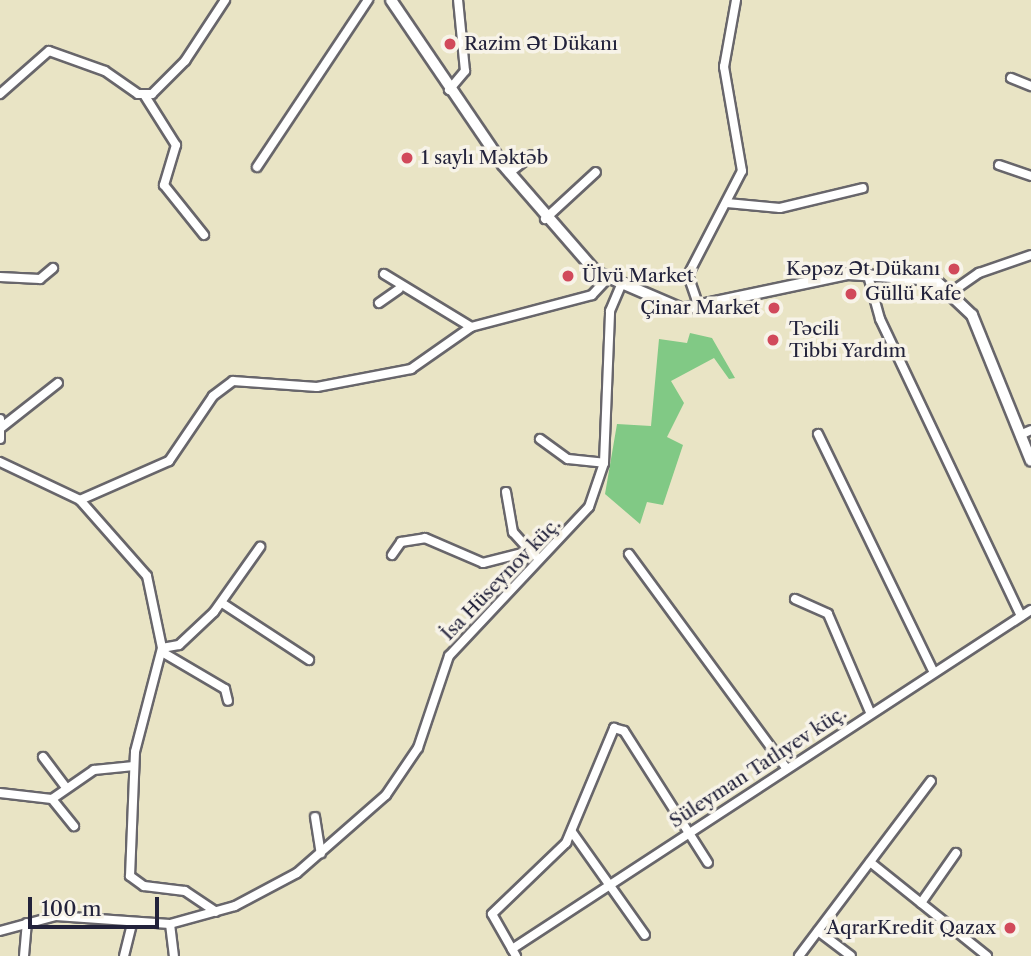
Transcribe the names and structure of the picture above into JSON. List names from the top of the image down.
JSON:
{
  "streets": {
    "street": ["İsa Hüseynov küç.", "Süleyman Tatlıyev küç."]
  },
  "places": [
    "Razim Ət Dükanı",
    "1 saylı Məktəb",
    "Kəpəz Ət Dükanı",
    "Ülvü Market",
    "Güllü Kafe",
    "Çinar Market",
    "Təcili Tibbi Yardım",
    "AqrarKredit Qazax"
  ],
  "scale_bar": "100 m"
}
